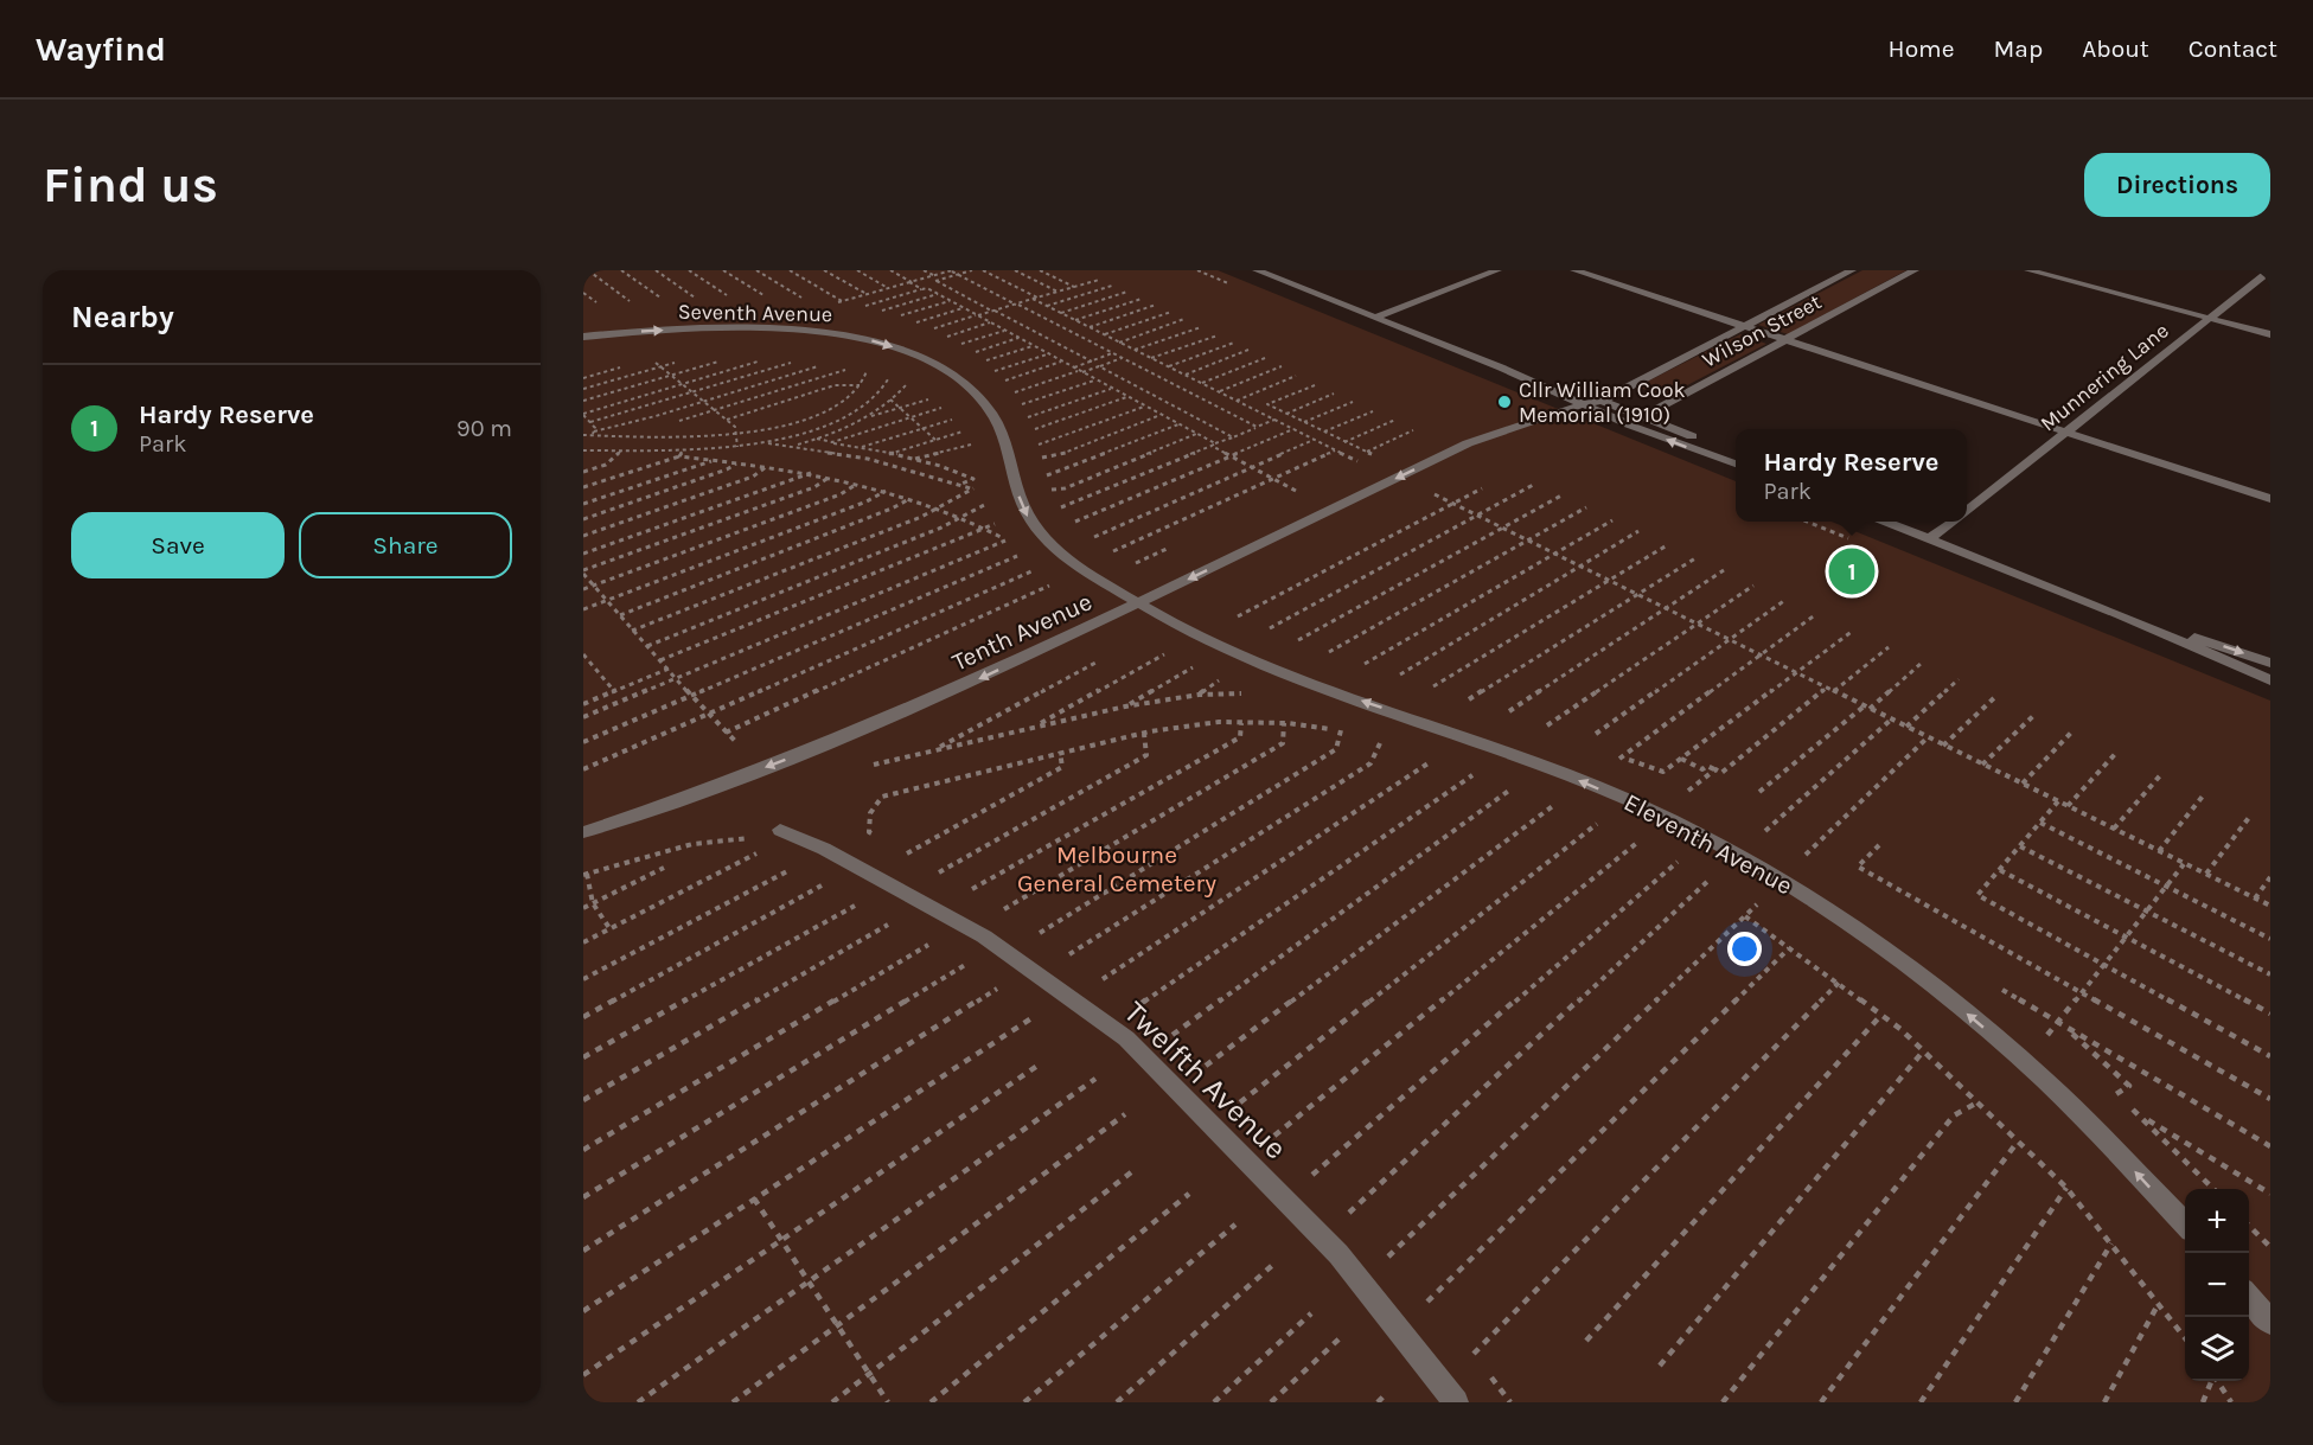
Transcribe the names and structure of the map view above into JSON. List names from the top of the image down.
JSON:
{
  "streets": {
    "street": [
      "Seventh Avenue",
      "Wilson Street",
      "Munnering Lane",
      "Tenth Avenue",
      "Eleventh Avenue",
      "Twelfth Avenue"
    ]
  },
  "crossings": [
    ["Seventh Avenue", "Tenth Avenue"],
    ["Seventh Avenue", "Eleventh Avenue"],
    ["Wilson Street", "Tenth Avenue"],
    ["Tenth Avenue", "Eleventh Avenue"]
  ],
  "one_way": ["Seventh Avenue", "Tenth Avenue", "Eleventh Avenue"],
  "parks": ["Melbourne General Cemetery"],
  "places": ["Cllr William Cook Memorial (1910)"],
  "page": {
    "header": "Wayfind",
    "nav": [
      "Home",
      "Map",
      "About",
      "Contact"
    ],
    "buttons": [
      "Directions",
      ["Save", "Share"]
    ],
    "title": "Find us",
    "heading": "Nearby",
    "list": [
      {
        "mark": "1",
        "name": "Hardy Reserve",
        "note": "Park",
        "value": "90 m"
      }
    ],
    "popup": ["Hardy Reserve", "Park"],
    "pins": "1",
    "map_buttons": ["+", "−"]
  }
}
